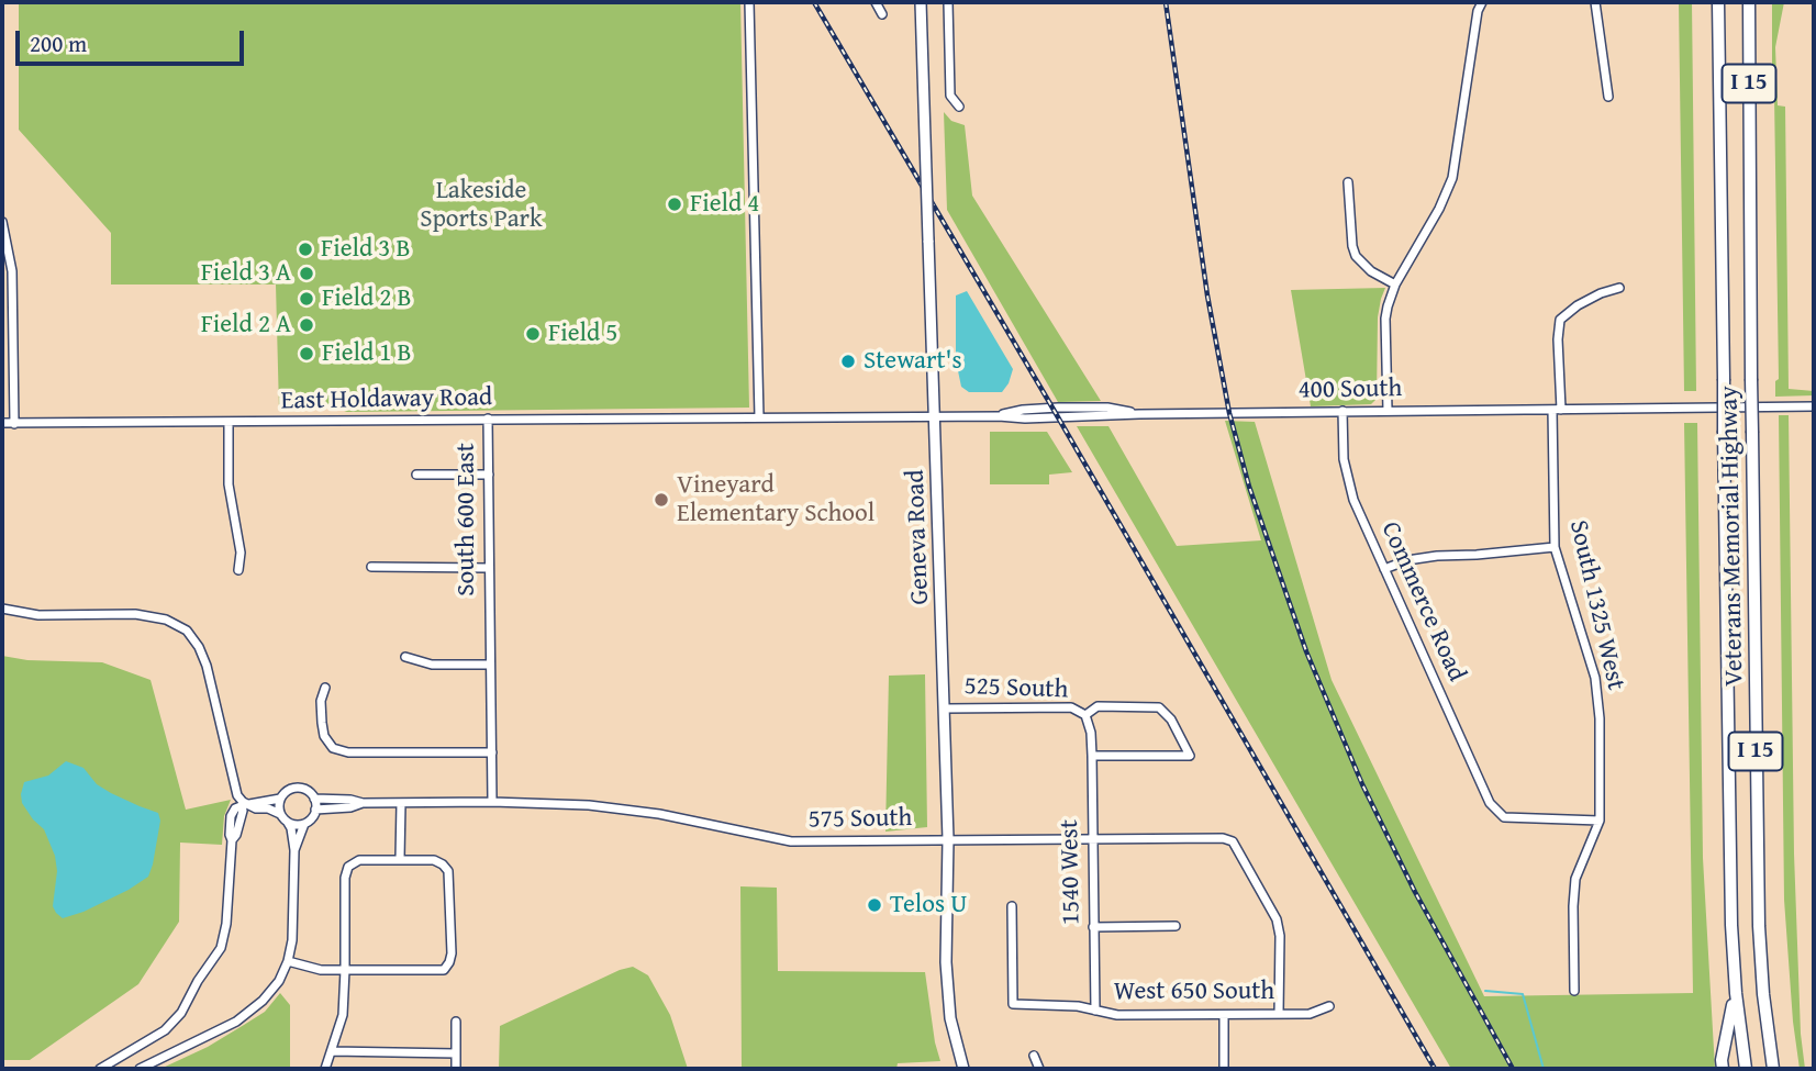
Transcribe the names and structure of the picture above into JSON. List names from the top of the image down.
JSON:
{
  "streets": {
    "highway": ["I 15", "Veterans Memorial Highway"],
    "main road": ["Geneva Road"],
    "street": [
      "400 South",
      "East Holdaway Road",
      "South 600 East",
      "Commerce Road",
      "South 1325 West",
      "525 South",
      "575 South",
      "1540 West",
      "West 650 South"
    ]
  },
  "crossings": [
    ["400 South", "East Holdaway Road"],
    ["400 South", "Geneva Road"],
    ["400 South", "Commerce Road"],
    ["400 South", "South 1325 West"],
    ["East Holdaway Road", "South 600 East"],
    ["South 600 East", "575 South"],
    ["Geneva Road", "525 South"],
    ["Geneva Road", "575 South"],
    ["Commerce Road", "South 1325 West"],
    ["525 South", "1540 West"],
    ["575 South", "1540 West"],
    ["575 South", "West 650 South"],
    ["1540 West", "West 650 South"]
  ],
  "parks": ["Lakeside Sports Park"],
  "places": [
    "Field 4",
    "Field 3 B",
    "Field 3 A",
    "Field 2 B",
    "Field 2 A",
    "Field 5",
    "Field 1 B",
    "Stewart's",
    "Vineyard Elementary School",
    "Telos U"
  ],
  "scale_bar": "200 m"
}
